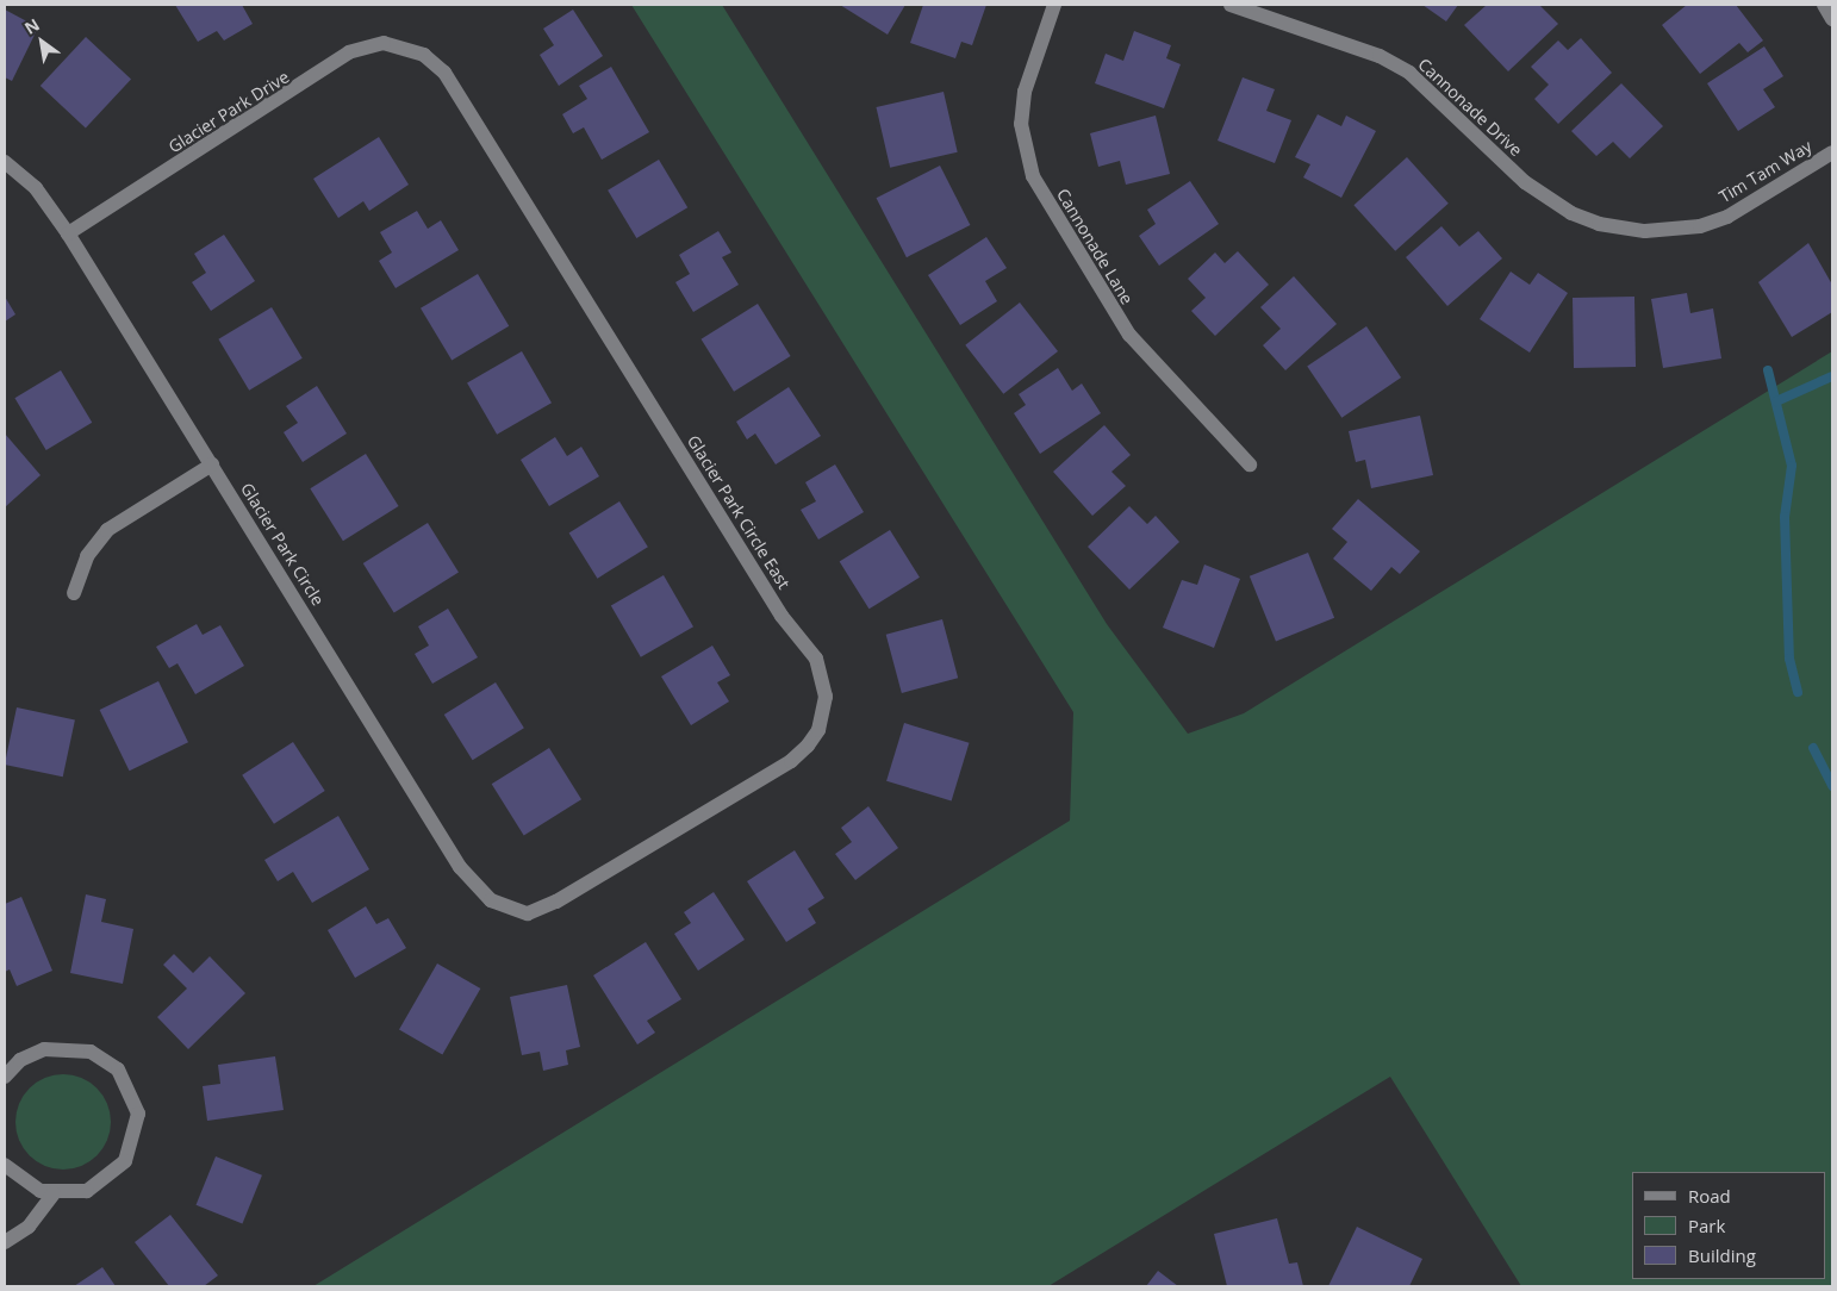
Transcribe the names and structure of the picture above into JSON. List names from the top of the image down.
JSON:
{
  "streets": {
    "street": [
      "Cannonade Drive",
      "Glacier Park Drive",
      "Tim Tam Way",
      "Cannonade Lane",
      "Glacier Park Circle East",
      "Glacier Park Circle"
    ]
  },
  "crossings": [
    ["Cannonade Drive", "Tim Tam Way"],
    ["Glacier Park Drive", "Glacier Park Circle East"],
    ["Glacier Park Drive", "Glacier Park Circle"],
    ["Glacier Park Circle East", "Glacier Park Circle"]
  ],
  "legend": ["Road", "Park", "Building"],
  "north": "top left"
}
